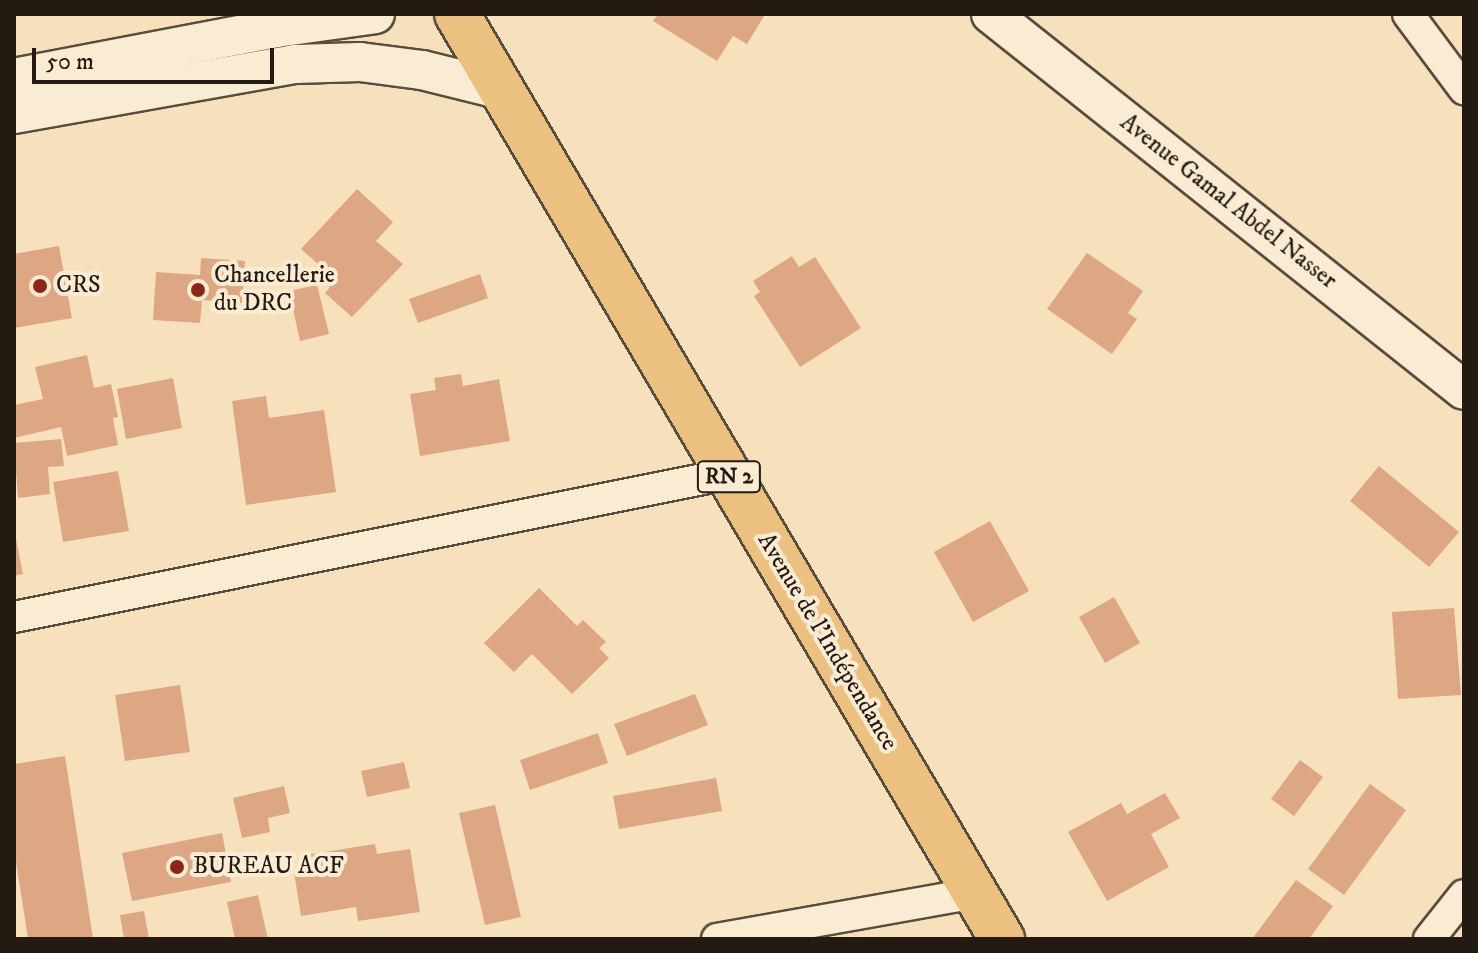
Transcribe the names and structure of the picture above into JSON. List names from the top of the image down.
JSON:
{
  "streets": {
    "main road": ["RN 2", "Avenue de l'Indépendance"],
    "street": ["Avenue Gamal Abdel Nasser"]
  },
  "places": ["CRS", "Chancellerie du DRC", "BUREAU ACF"],
  "scale_bar": "50 m"
}
